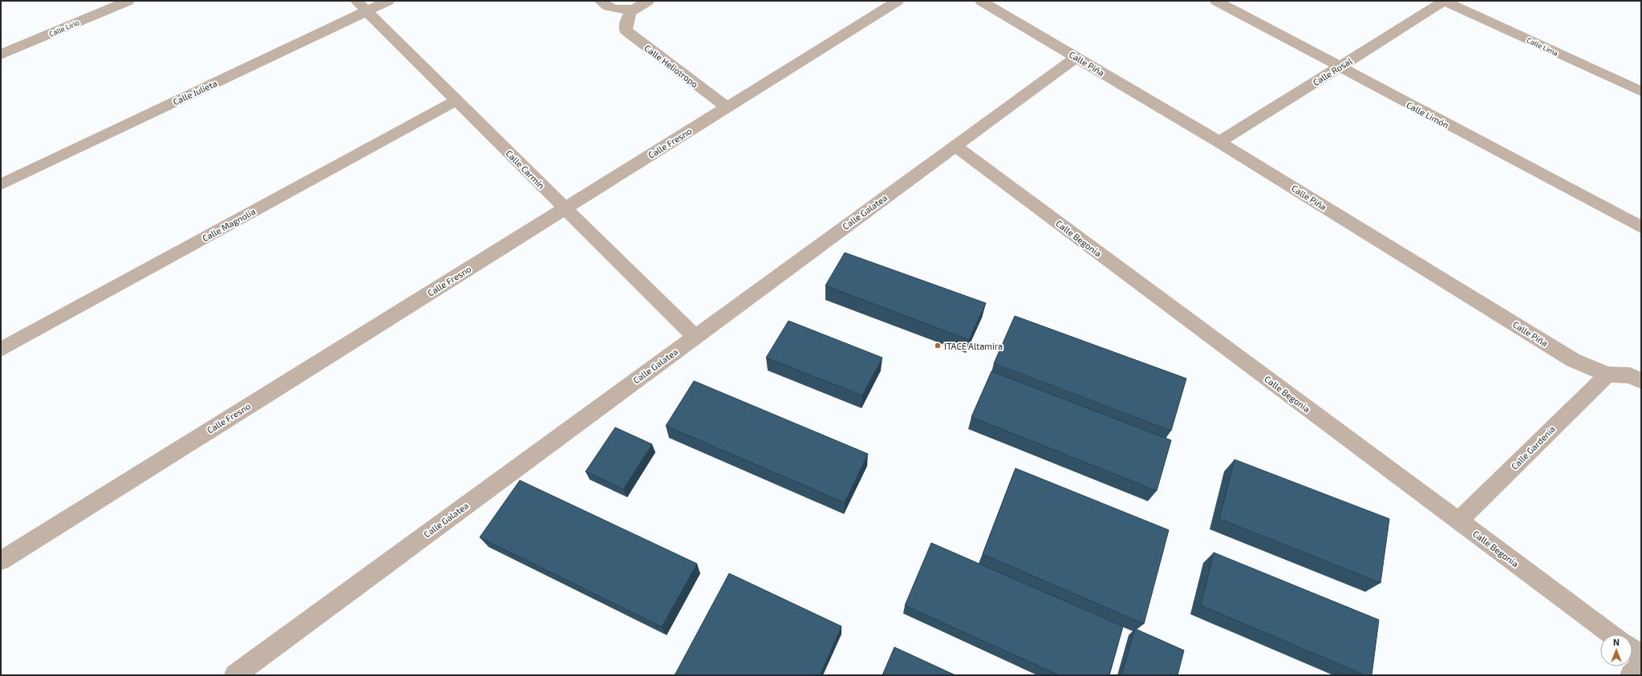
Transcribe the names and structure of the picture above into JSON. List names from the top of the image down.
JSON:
{
  "streets": {
    "street": [
      "Calle Lirio",
      "Calle Lima",
      "Calle Piña",
      "Calle Heliotropo",
      "Calle Rosal",
      "Calle Julieta",
      "Calle Limón",
      "Calle Fresno",
      "Calle Carmín",
      "Calle Galatea",
      "Calle Magnolia",
      "Calle Begonia",
      "Calle Gardenia"
    ]
  },
  "crossings": [
    ["Calle Lima", "Calle Rosal"],
    ["Calle Piña", "Calle Rosal"],
    ["Calle Piña", "Calle Galatea"],
    ["Calle Piña", "Calle Gardenia"],
    ["Calle Heliotropo", "Calle Fresno"],
    ["Calle Rosal", "Calle Limón"],
    ["Calle Julieta", "Calle Carmín"],
    ["Calle Fresno", "Calle Carmín"],
    ["Calle Carmín", "Calle Galatea"],
    ["Calle Carmín", "Calle Magnolia"],
    ["Calle Galatea", "Calle Begonia"],
    ["Calle Begonia", "Calle Gardenia"]
  ],
  "places": ["ITACE Altamira"],
  "north": "top"
}
